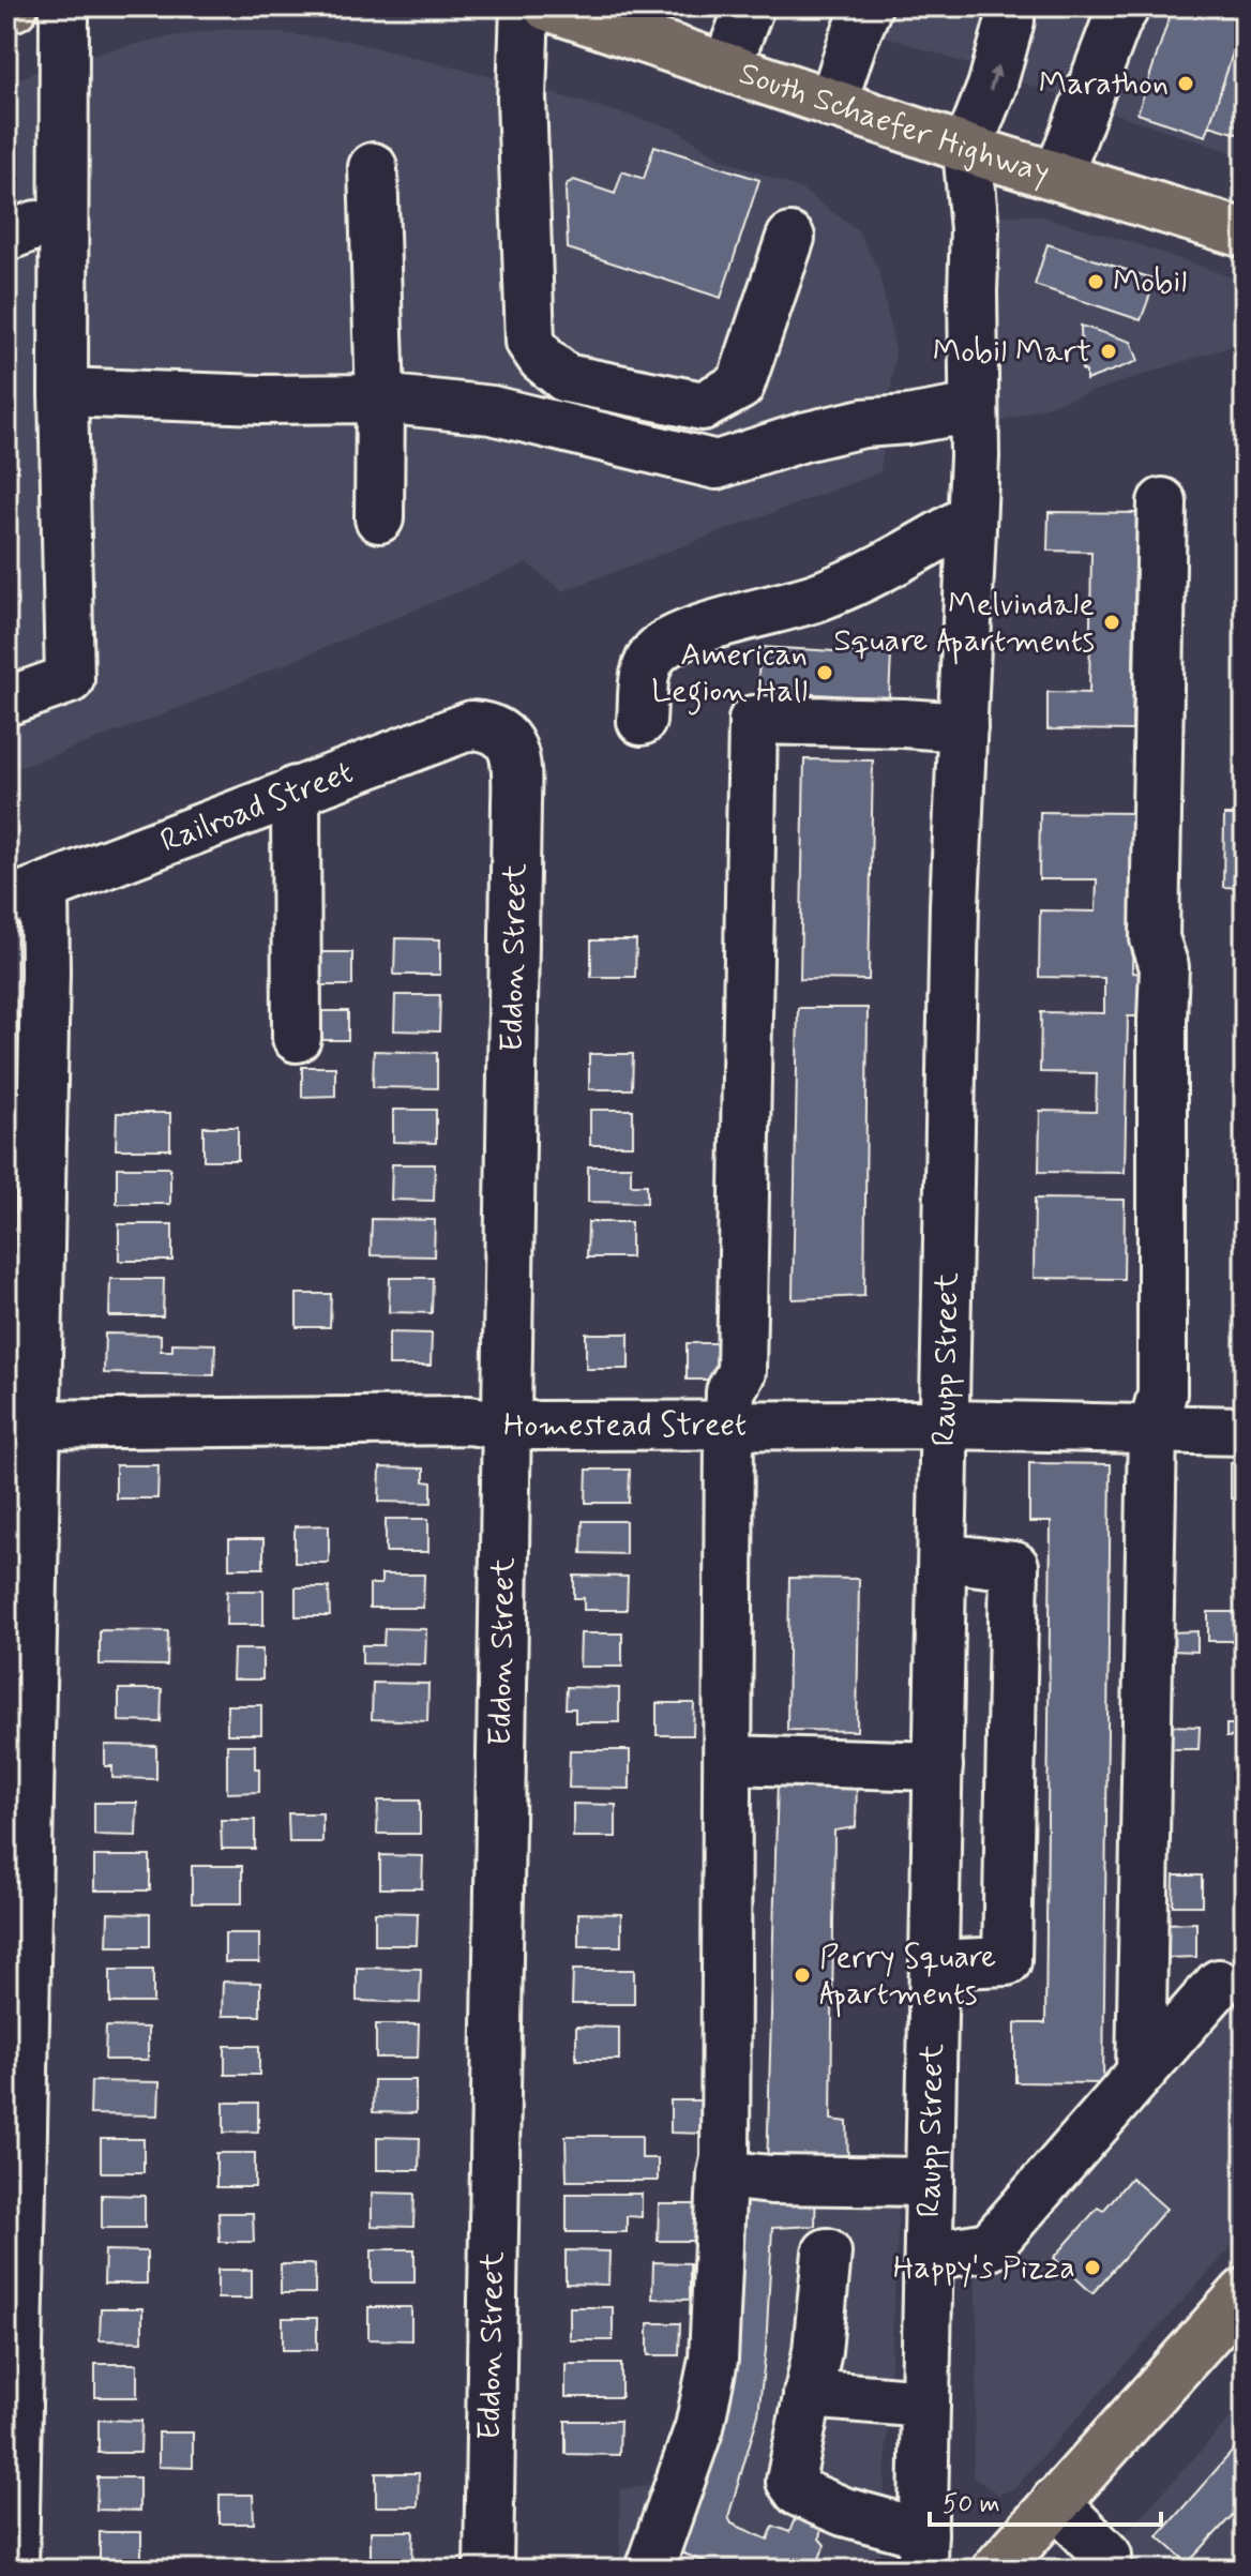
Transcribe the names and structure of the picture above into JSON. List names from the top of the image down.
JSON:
{
  "streets": {
    "main road": ["South Schaefer Highway"],
    "street": [
      "Railroad Street",
      "Eddon Street",
      "Raupp Street",
      "Homestead Street"
    ]
  },
  "crossings": [
    ["South Schaefer Highway", "Raupp Street"],
    ["Railroad Street", "Eddon Street"],
    ["Eddon Street", "Homestead Street"],
    ["Raupp Street", "Homestead Street"]
  ],
  "places": [
    "Marathon",
    "Mobil",
    "Mobil Mart",
    "Melvindale Square Apartments",
    "American Legion Hall",
    "Perry Square Apartments",
    "Happy's Pizza"
  ],
  "scale_bar": "50 m"
}
